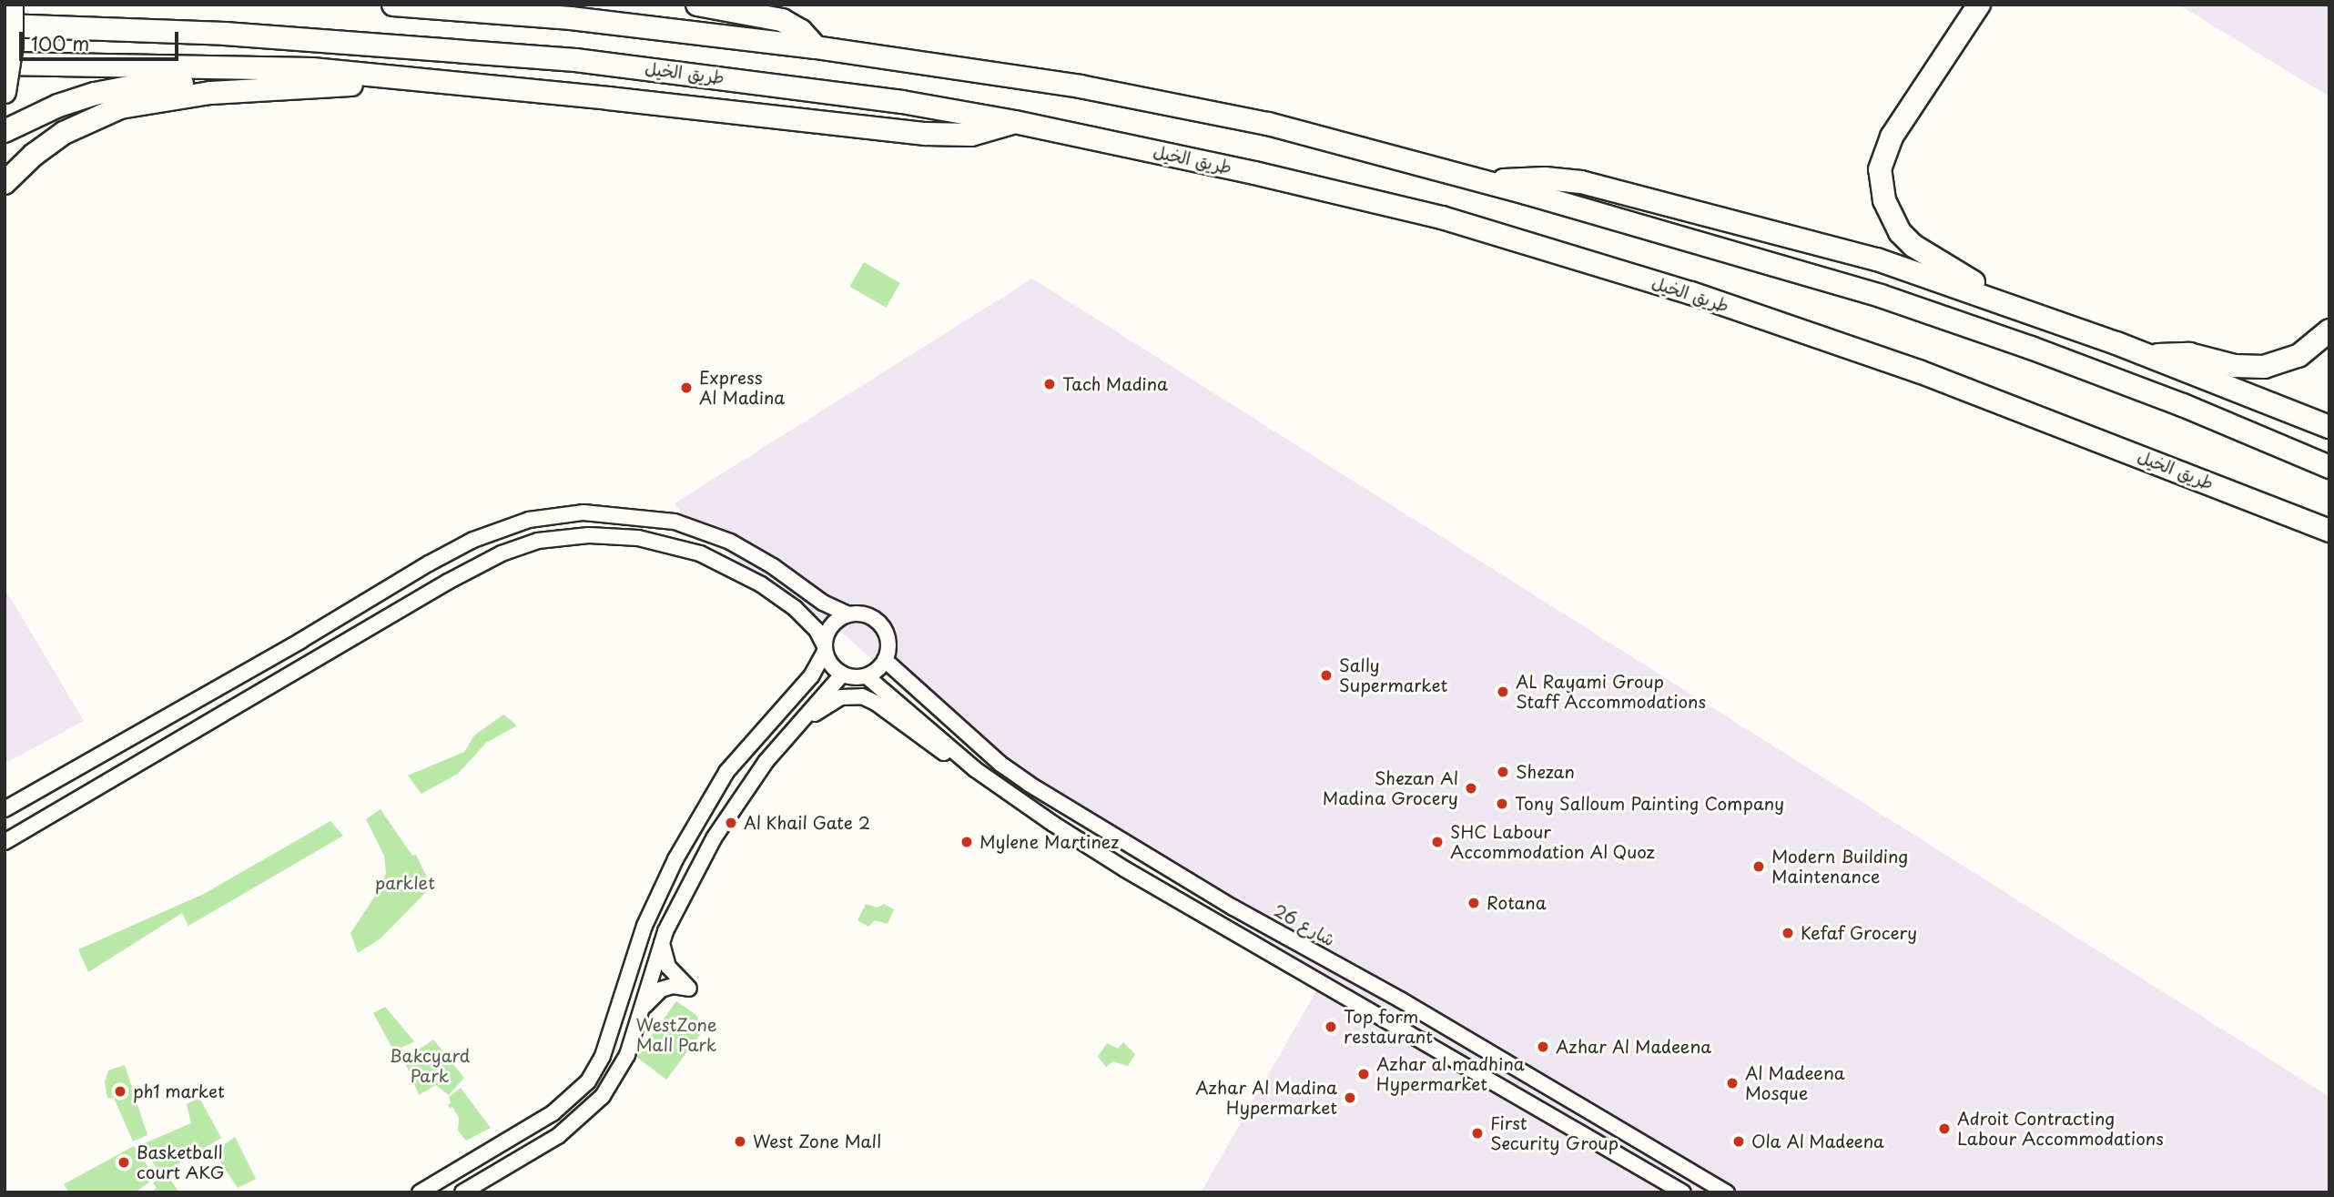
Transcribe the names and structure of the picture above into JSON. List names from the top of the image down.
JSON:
{
  "streets": {
    "highway": ["طريق الخيل"],
    "street": ["شارع 26"]
  },
  "parks": ["parklet", "WestZone Mall Park", "Bakcyard Park"],
  "places": [
    "Tach Madina",
    "Express Al Madina",
    "Sally Supermarket",
    "AL Rayami Group Staff Accommodations",
    "Shezan",
    "Shezan Al Madina Grocery",
    "Tony Salloum Painting Company",
    "Al Khail Gate 2",
    "Mylene Martinez",
    "SHC Labour Accommodation Al Quoz",
    "Modern Building Maintenance",
    "Rotana",
    "Kefaf Grocery",
    "Top form restaurant",
    "Azhar Al Madeena",
    "Azhar al madhina Hypermarket",
    "Al Madeena Mosque",
    "ph1 market",
    "Azhar Al Madina Hypermarket",
    "Adroit Contracting Labour Accommodations",
    "First Security Group",
    "West Zone Mall",
    "Ola Al Madeena",
    "Basketball court AKG"
  ],
  "scale_bar": "100 m"
}
